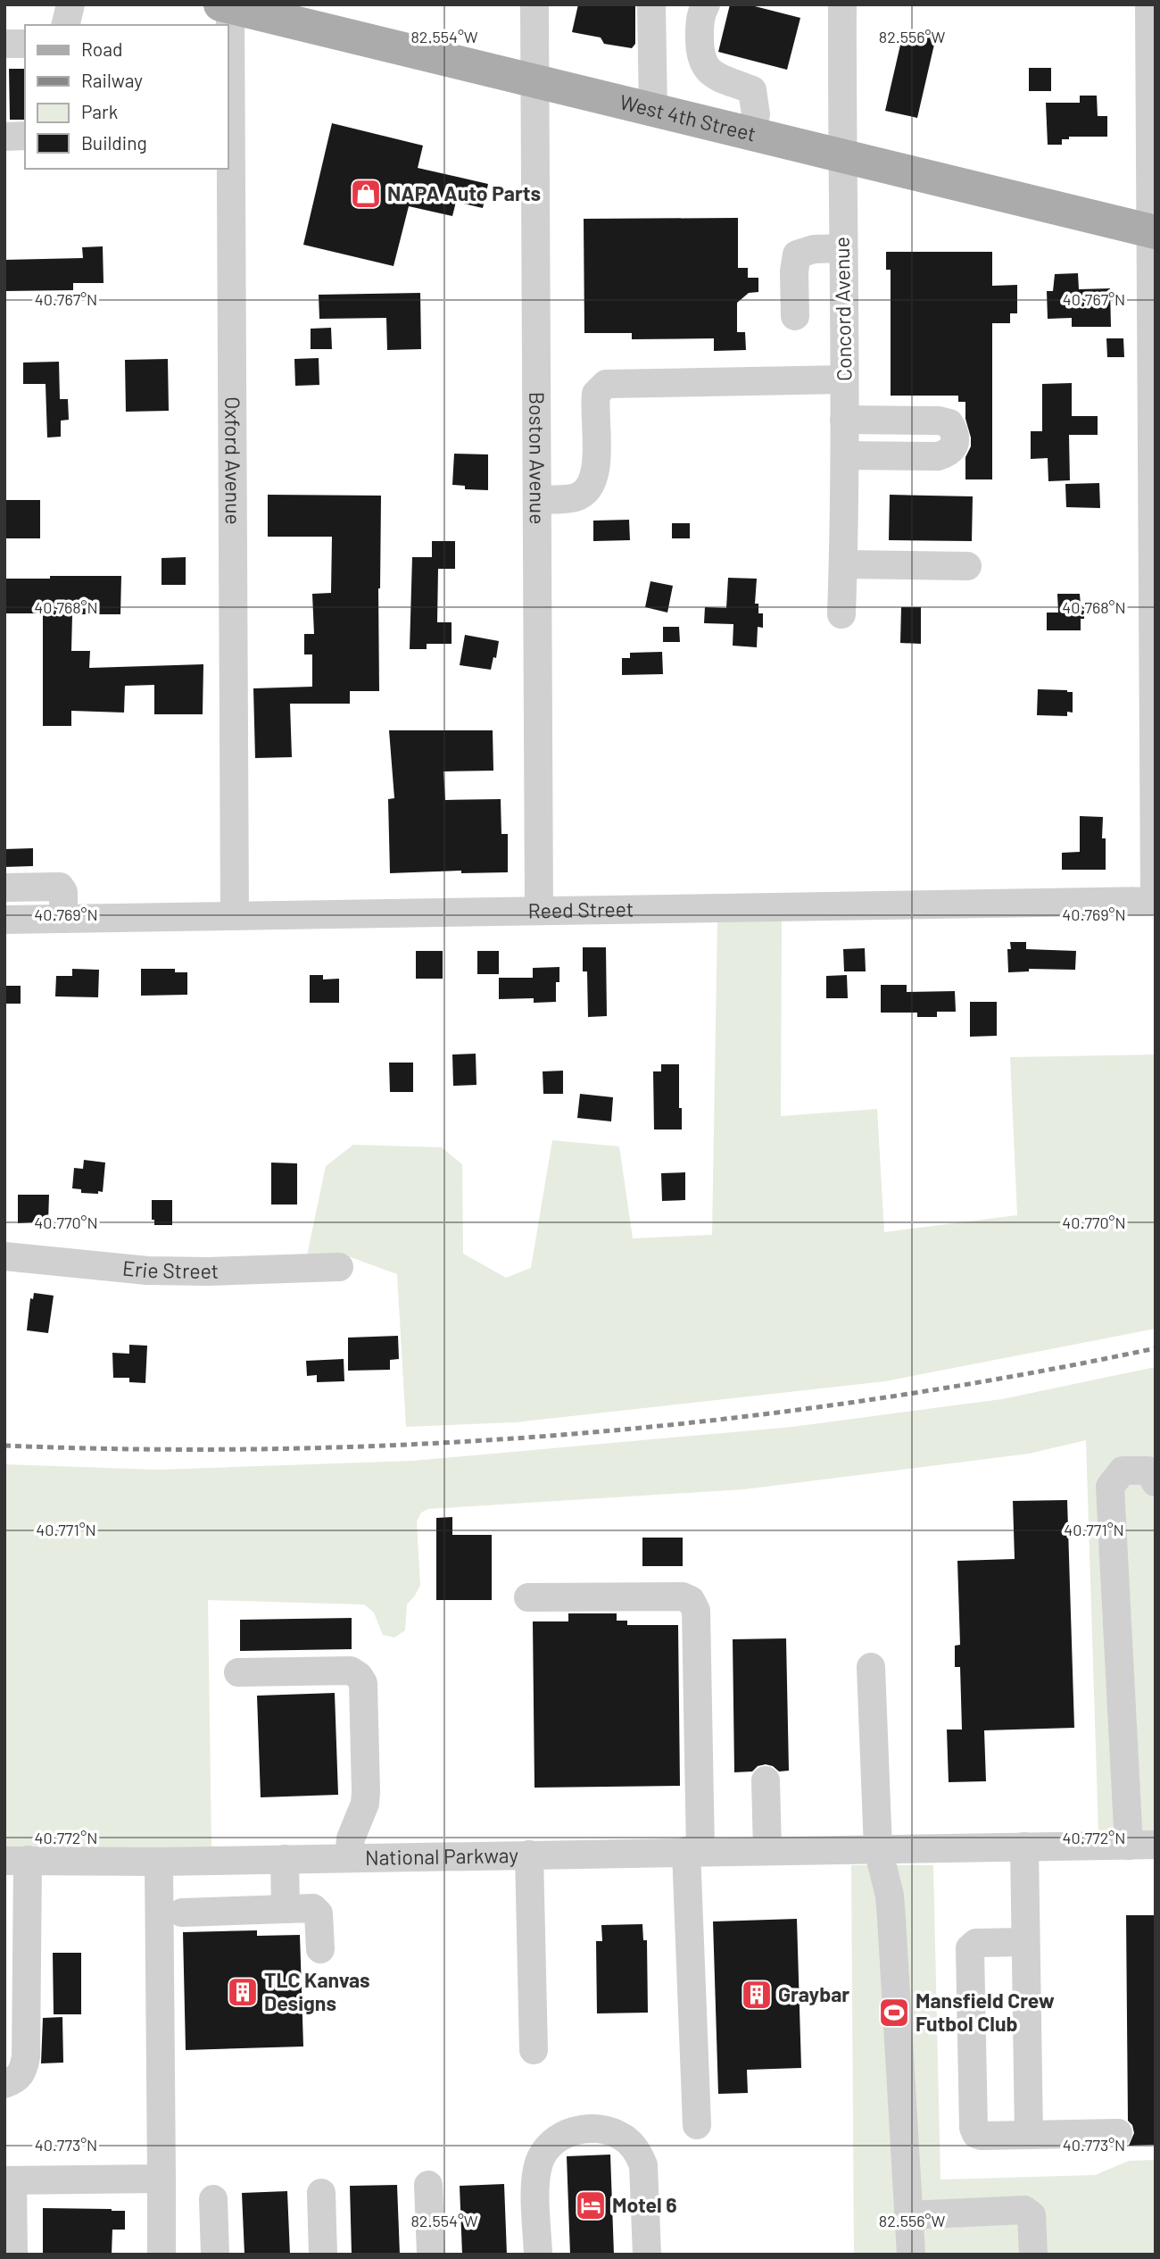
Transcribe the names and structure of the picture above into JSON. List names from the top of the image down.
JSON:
{
  "streets": {
    "main road": ["West 4th Street"],
    "street": [
      "Concord Avenue",
      "Boston Avenue",
      "Oxford Avenue",
      "Reed Street",
      "Erie Street",
      "National Parkway"
    ]
  },
  "crossings": [
    ["West 4th Street", "Concord Avenue"],
    ["West 4th Street", "Boston Avenue"],
    ["West 4th Street", "Oxford Avenue"],
    ["Boston Avenue", "Reed Street"],
    ["Oxford Avenue", "Reed Street"]
  ],
  "places": {
    "shop": ["NAPA Auto Parts"],
    "building": ["TLC Kanvas Designs", "Graybar"],
    "sports": ["Mansfield Crew Futbol Club"],
    "hotel": ["Motel 6"]
  },
  "legend": [
    "Road",
    "Railway",
    "Park",
    "Building"
  ],
  "coordinates": [
    "82.554°W",
    "82.556°W",
    "40.767°N",
    "40.768°N",
    "40.769°N",
    "40.770°N",
    "40.771°N",
    "40.772°N",
    "40.773°N"
  ]
}
